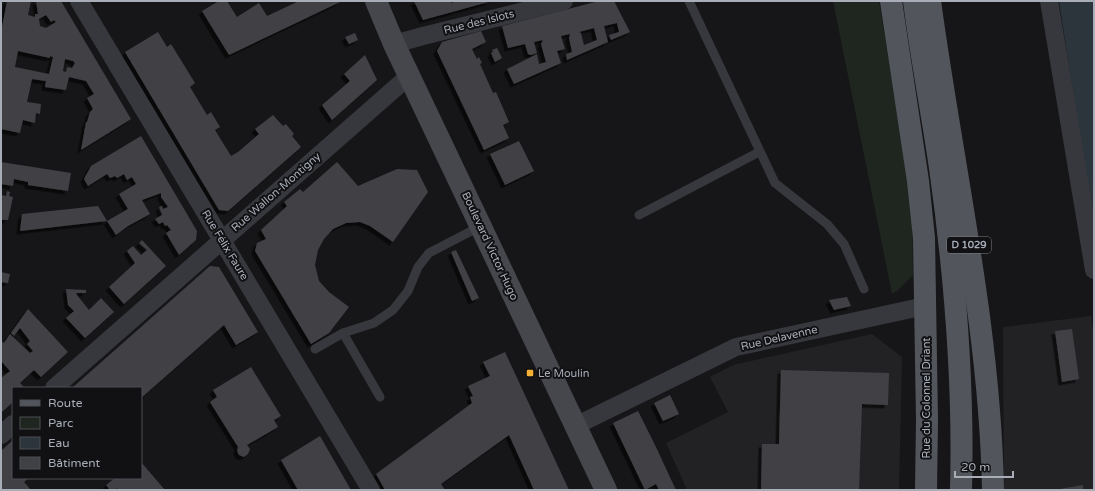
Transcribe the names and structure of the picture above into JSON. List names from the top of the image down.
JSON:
{
  "streets": {
    "main road": ["D 1029", "Boulevard Victor Hugo", "Rue du Colonnel Driant"],
    "street": [
      "Rue des Islots",
      "Rue Wallon-Montigny",
      "Rue Félix Faure",
      "Rue Delavenne"
    ]
  },
  "crossings": [
    ["Rue des Islots", "Boulevard Victor Hugo"],
    ["Rue Wallon-Montigny", "Rue Félix Faure"],
    ["Rue Wallon-Montigny", "Boulevard Victor Hugo"],
    ["Boulevard Victor Hugo", "Rue Delavenne"],
    ["Rue Delavenne", "Rue du Colonnel Driant"]
  ],
  "places": {
    "transit": ["Le Moulin"]
  },
  "legend": [
    "Route",
    "Parc",
    "Eau",
    "Bâtiment"
  ],
  "scale_bar": "20 m"
}
